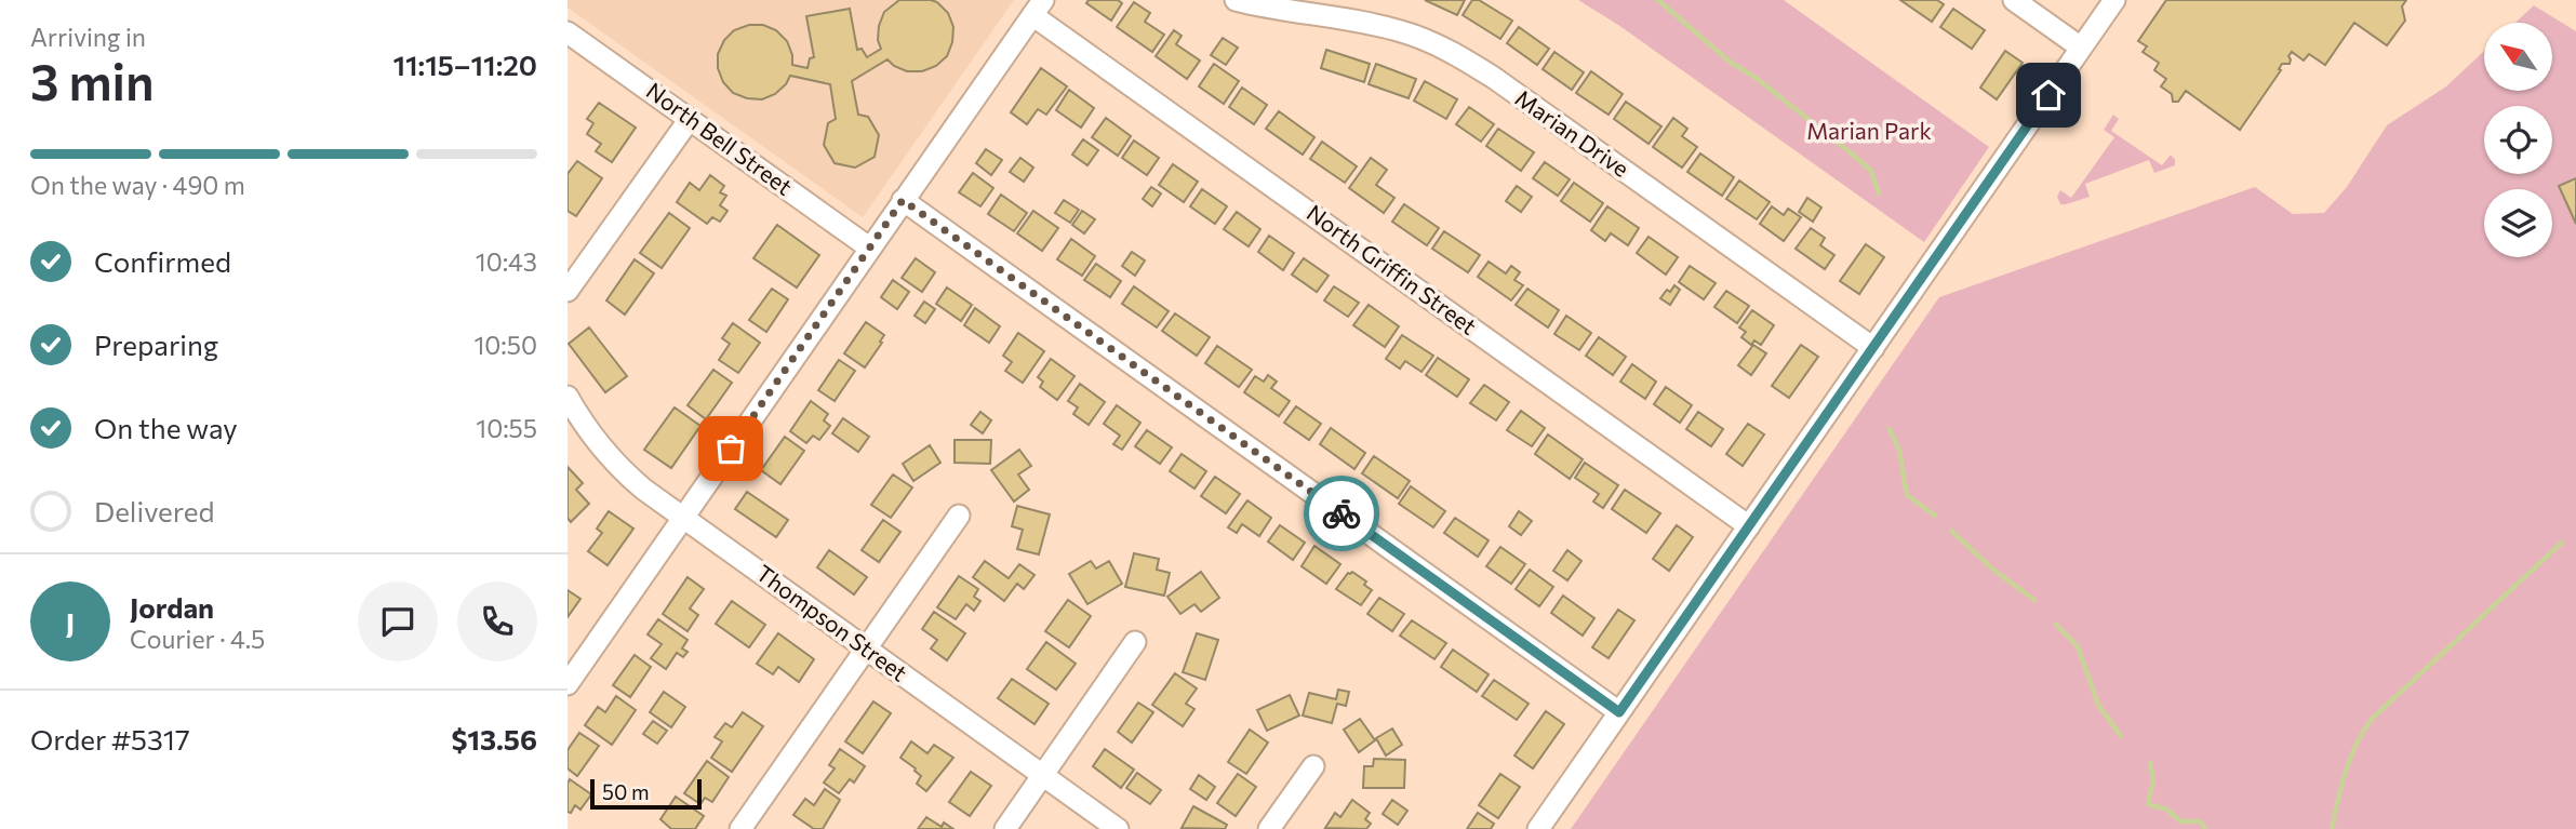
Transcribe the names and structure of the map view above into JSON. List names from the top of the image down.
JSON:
{
  "streets": {
    "street": [
      "Marian Drive",
      "North Bell Street",
      "North Griffin Street",
      "Thompson Street"
    ]
  },
  "parks": ["Marian Park"],
  "scale_bar": "50 m",
  "north": "top left",
  "page": {
    "heading": ["3 min", "Arriving in", "11:15–11:20"],
    "panel": [
      "Jordan",
      "Courier · 4.5",
      "Order #5317",
      "$13.56"
    ],
    "bar": "On the way · 490 m",
    "list": [
      ["Confirmed", "10:43"],
      ["Preparing", "10:50"],
      ["On the way", "10:55"],
      "Delivered"
    ],
    "round": "J",
    "scale": "50 m"
  }
}
